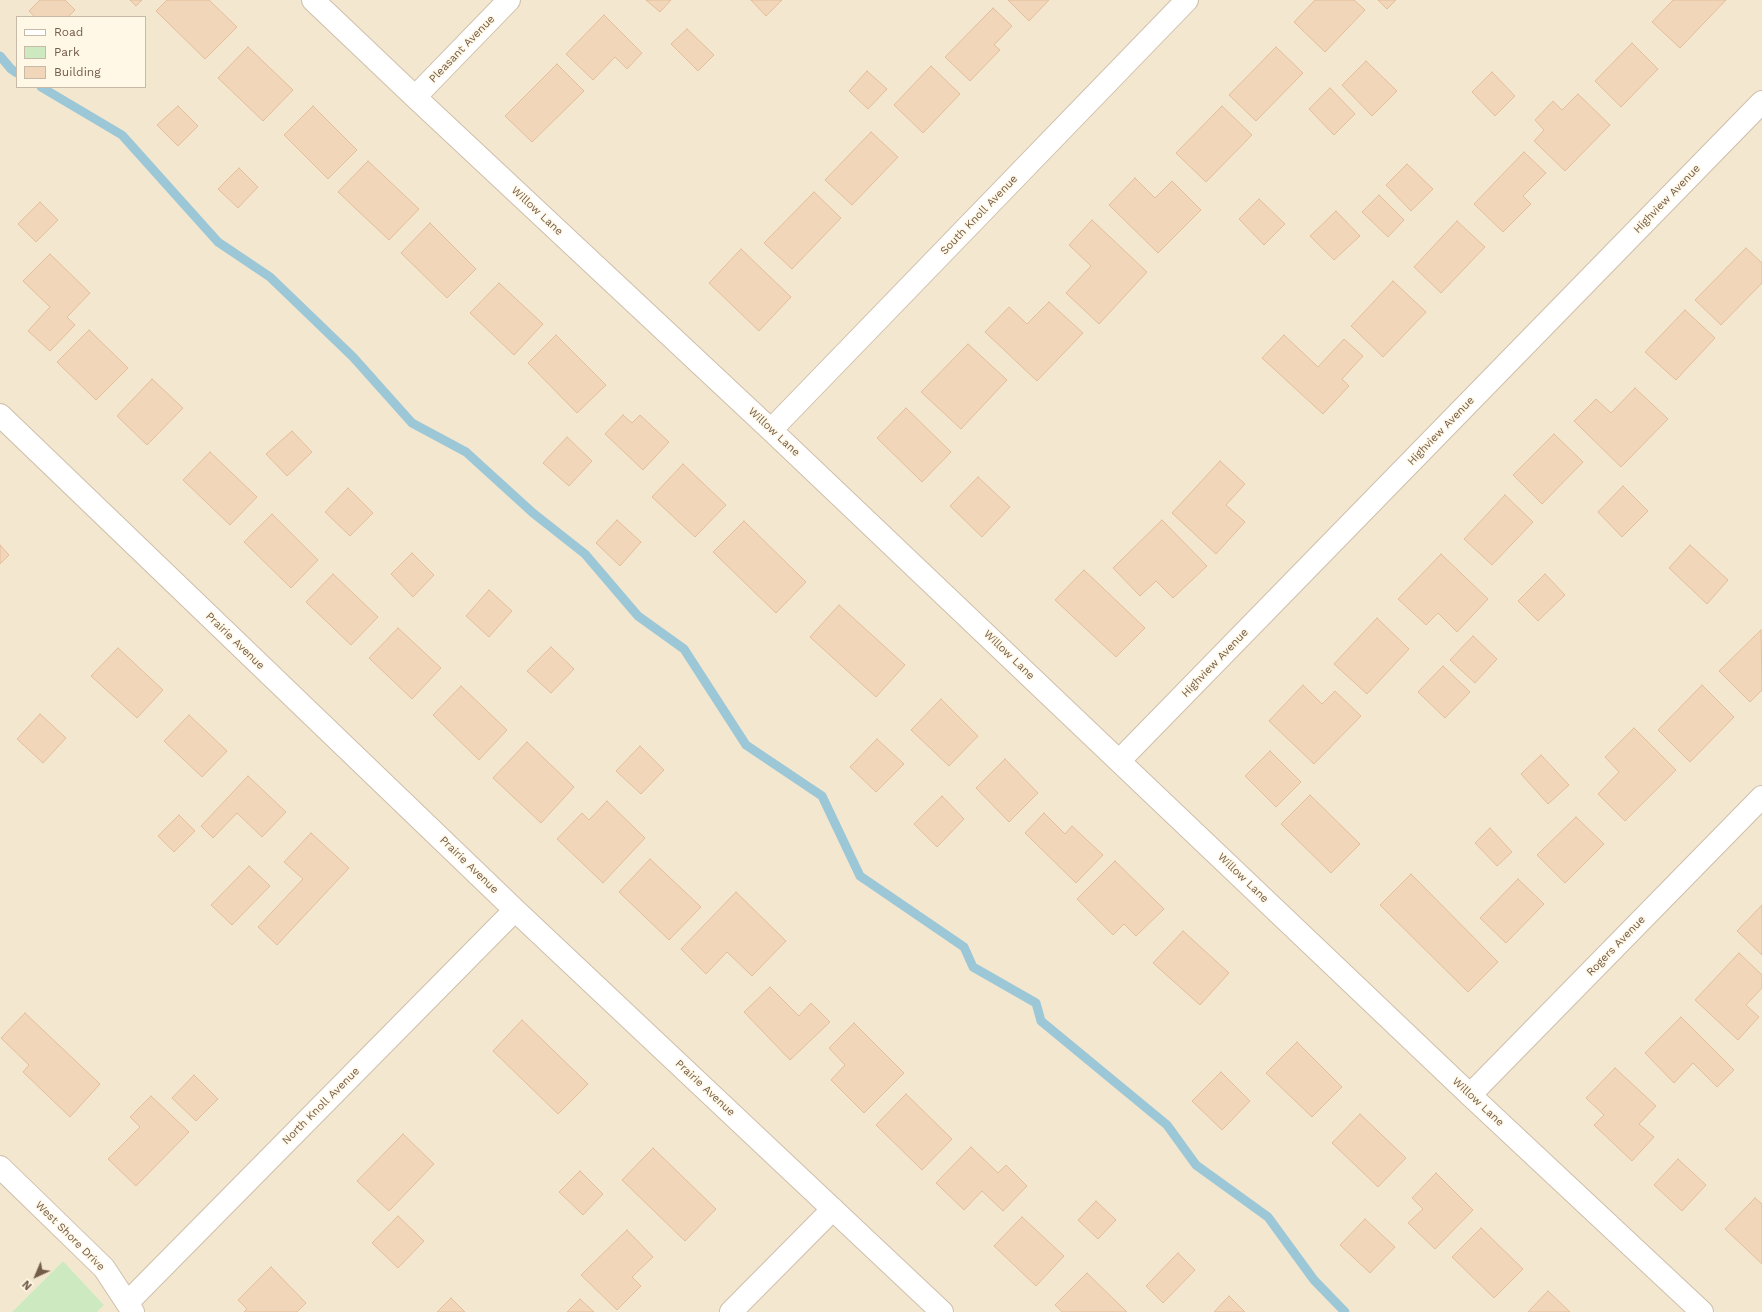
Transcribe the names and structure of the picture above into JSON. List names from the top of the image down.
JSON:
{
  "streets": {
    "street": [
      "Pleasant Avenue",
      "Highview Avenue",
      "Willow Lane",
      "South Knoll Avenue",
      "Prairie Avenue",
      "Rogers Avenue",
      "North Knoll Avenue",
      "West Shore Drive"
    ]
  },
  "crossings": [
    ["Pleasant Avenue", "Willow Lane"],
    ["Highview Avenue", "Willow Lane"],
    ["Willow Lane", "South Knoll Avenue"],
    ["Willow Lane", "Rogers Avenue"],
    ["Prairie Avenue", "North Knoll Avenue"],
    ["North Knoll Avenue", "West Shore Drive"]
  ],
  "legend": ["Road", "Park", "Building"],
  "north": "bottom left"
}
